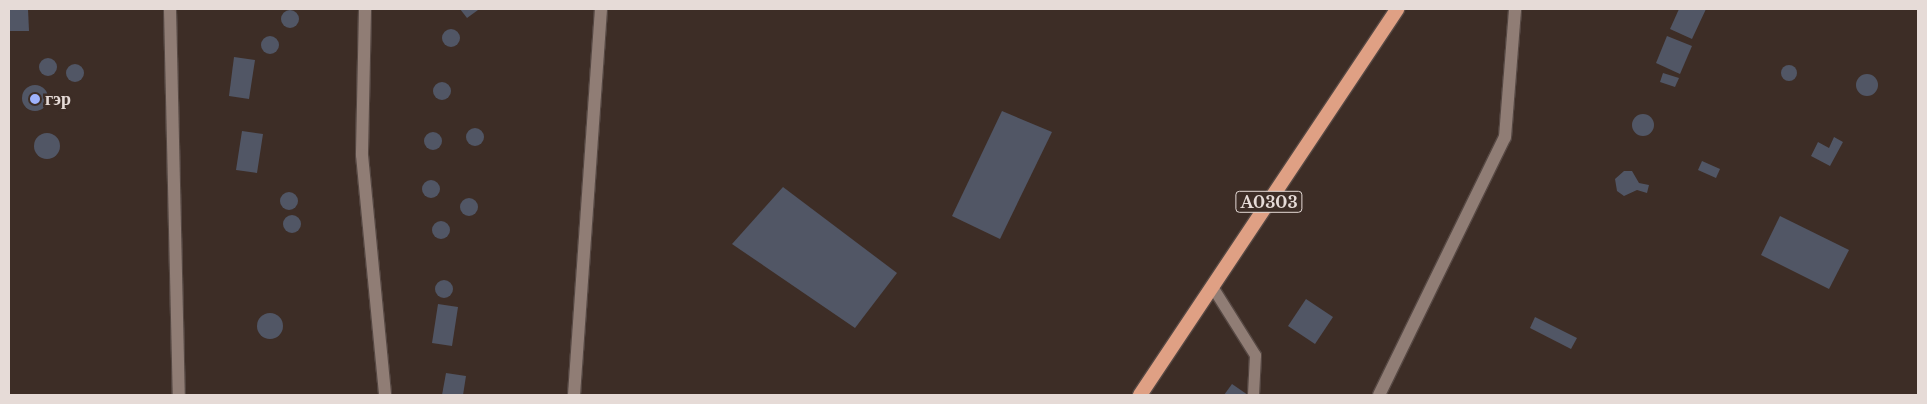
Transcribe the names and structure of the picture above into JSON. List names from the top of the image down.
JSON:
{
  "streets": {
    "highway": ["A0303"]
  },
  "places": ["гэр"]
}
